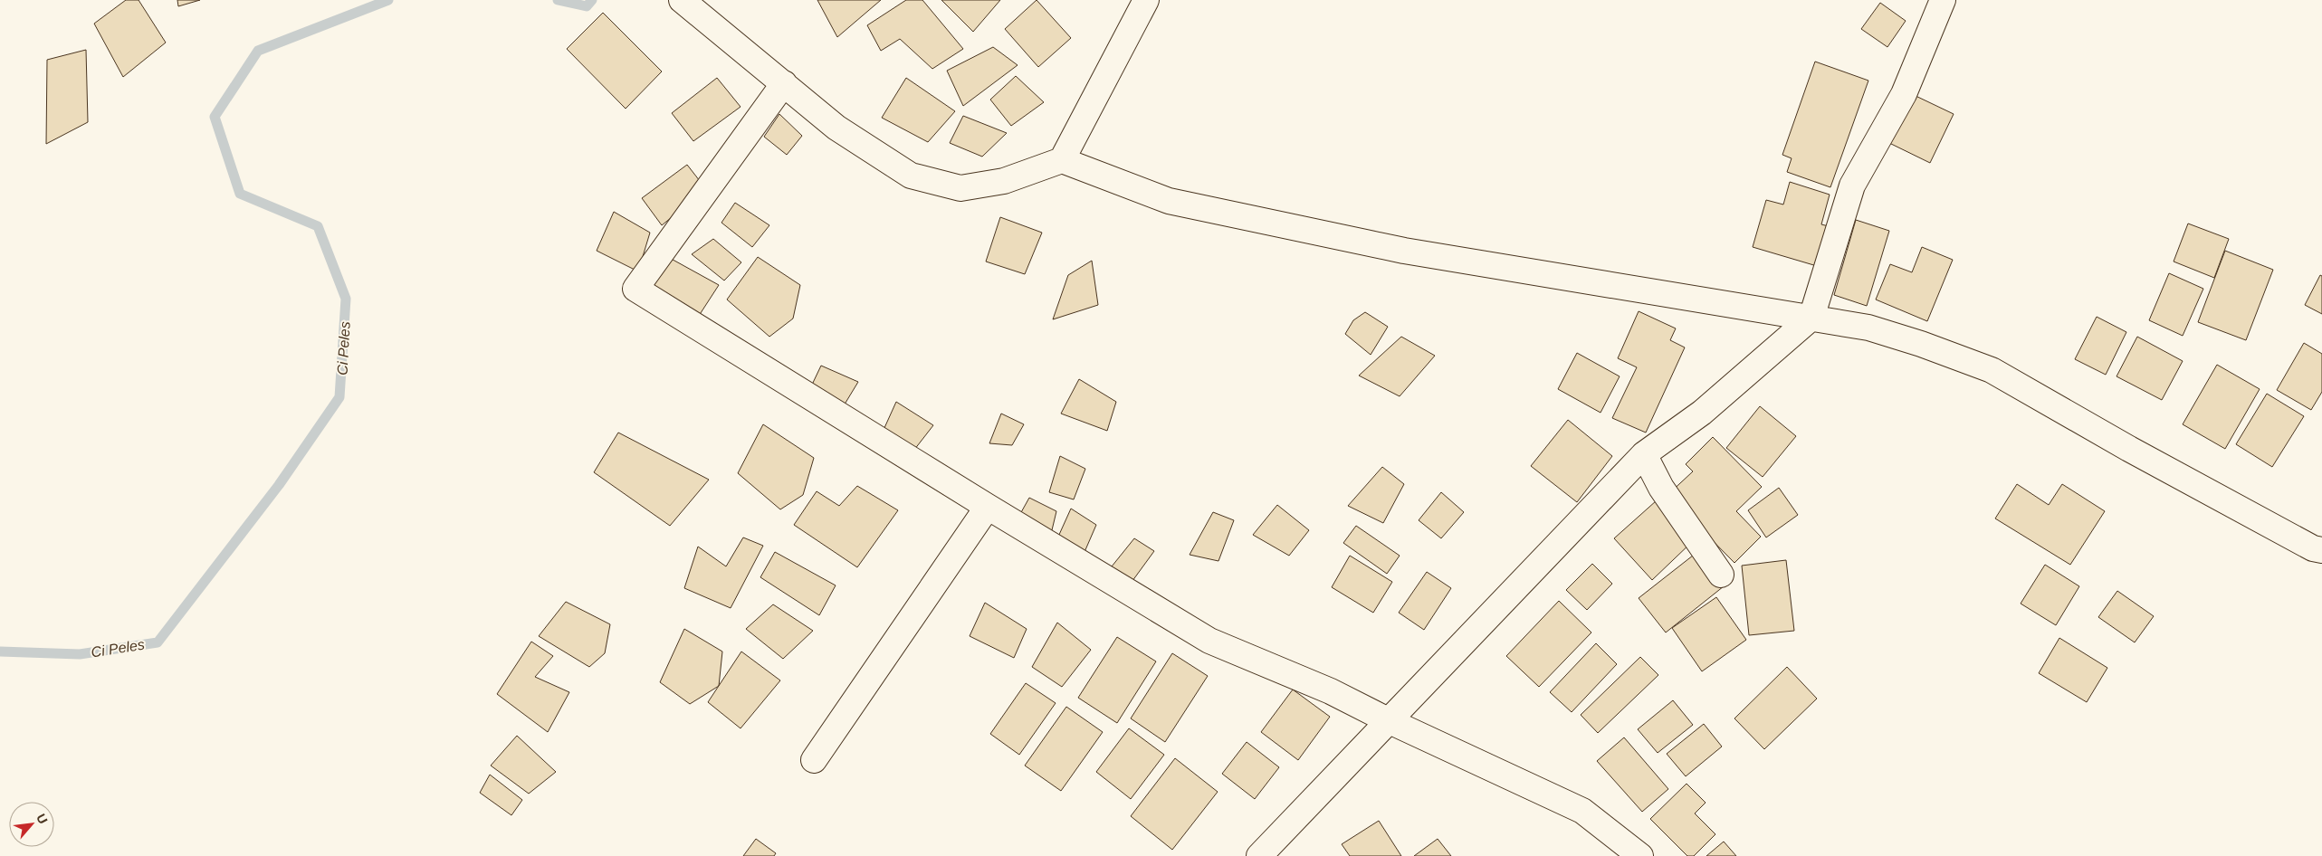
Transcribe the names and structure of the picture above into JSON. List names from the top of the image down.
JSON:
{
  "water": ["Ci Peles"],
  "north": "top right"
}
